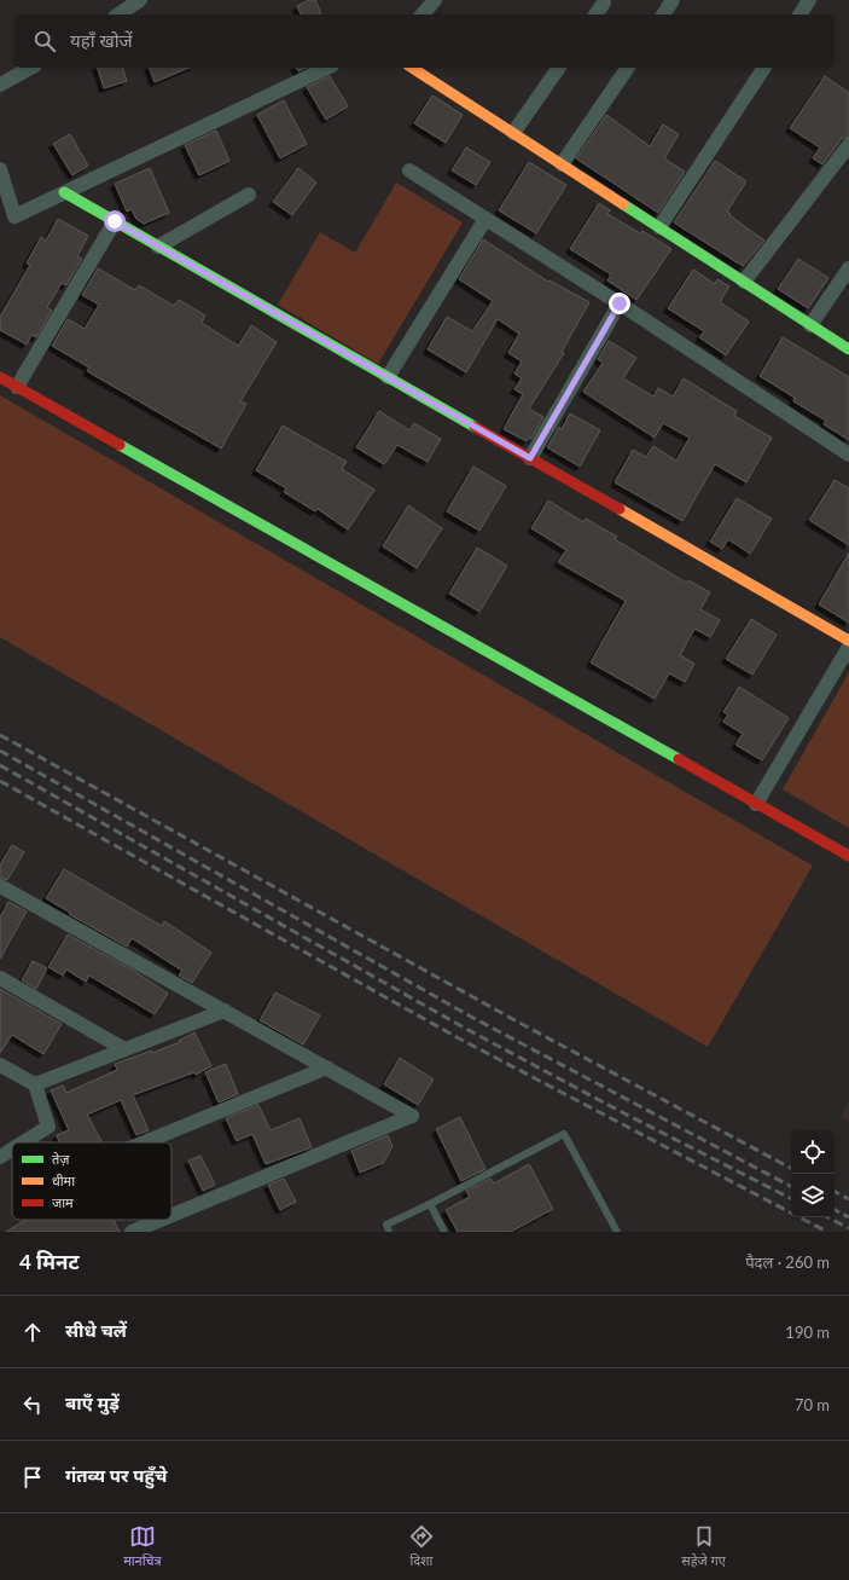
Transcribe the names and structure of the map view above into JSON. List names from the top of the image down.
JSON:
{
  "legend": ["तेज़", "धीमा", "जाम"],
  "page": {
    "search": "यहाँ खोजें",
    "heading": ["4 मिनट", "पैदल · 260 m"],
    "list": [
      ["सीधे चलें", "190 m"],
      ["बाएँ मुड़ें", "70 m"],
      "गंतव्य पर पहुँचे"
    ],
    "nav": ["मानचित्र", "दिशा", "सहेजे गए"]
  }
}
